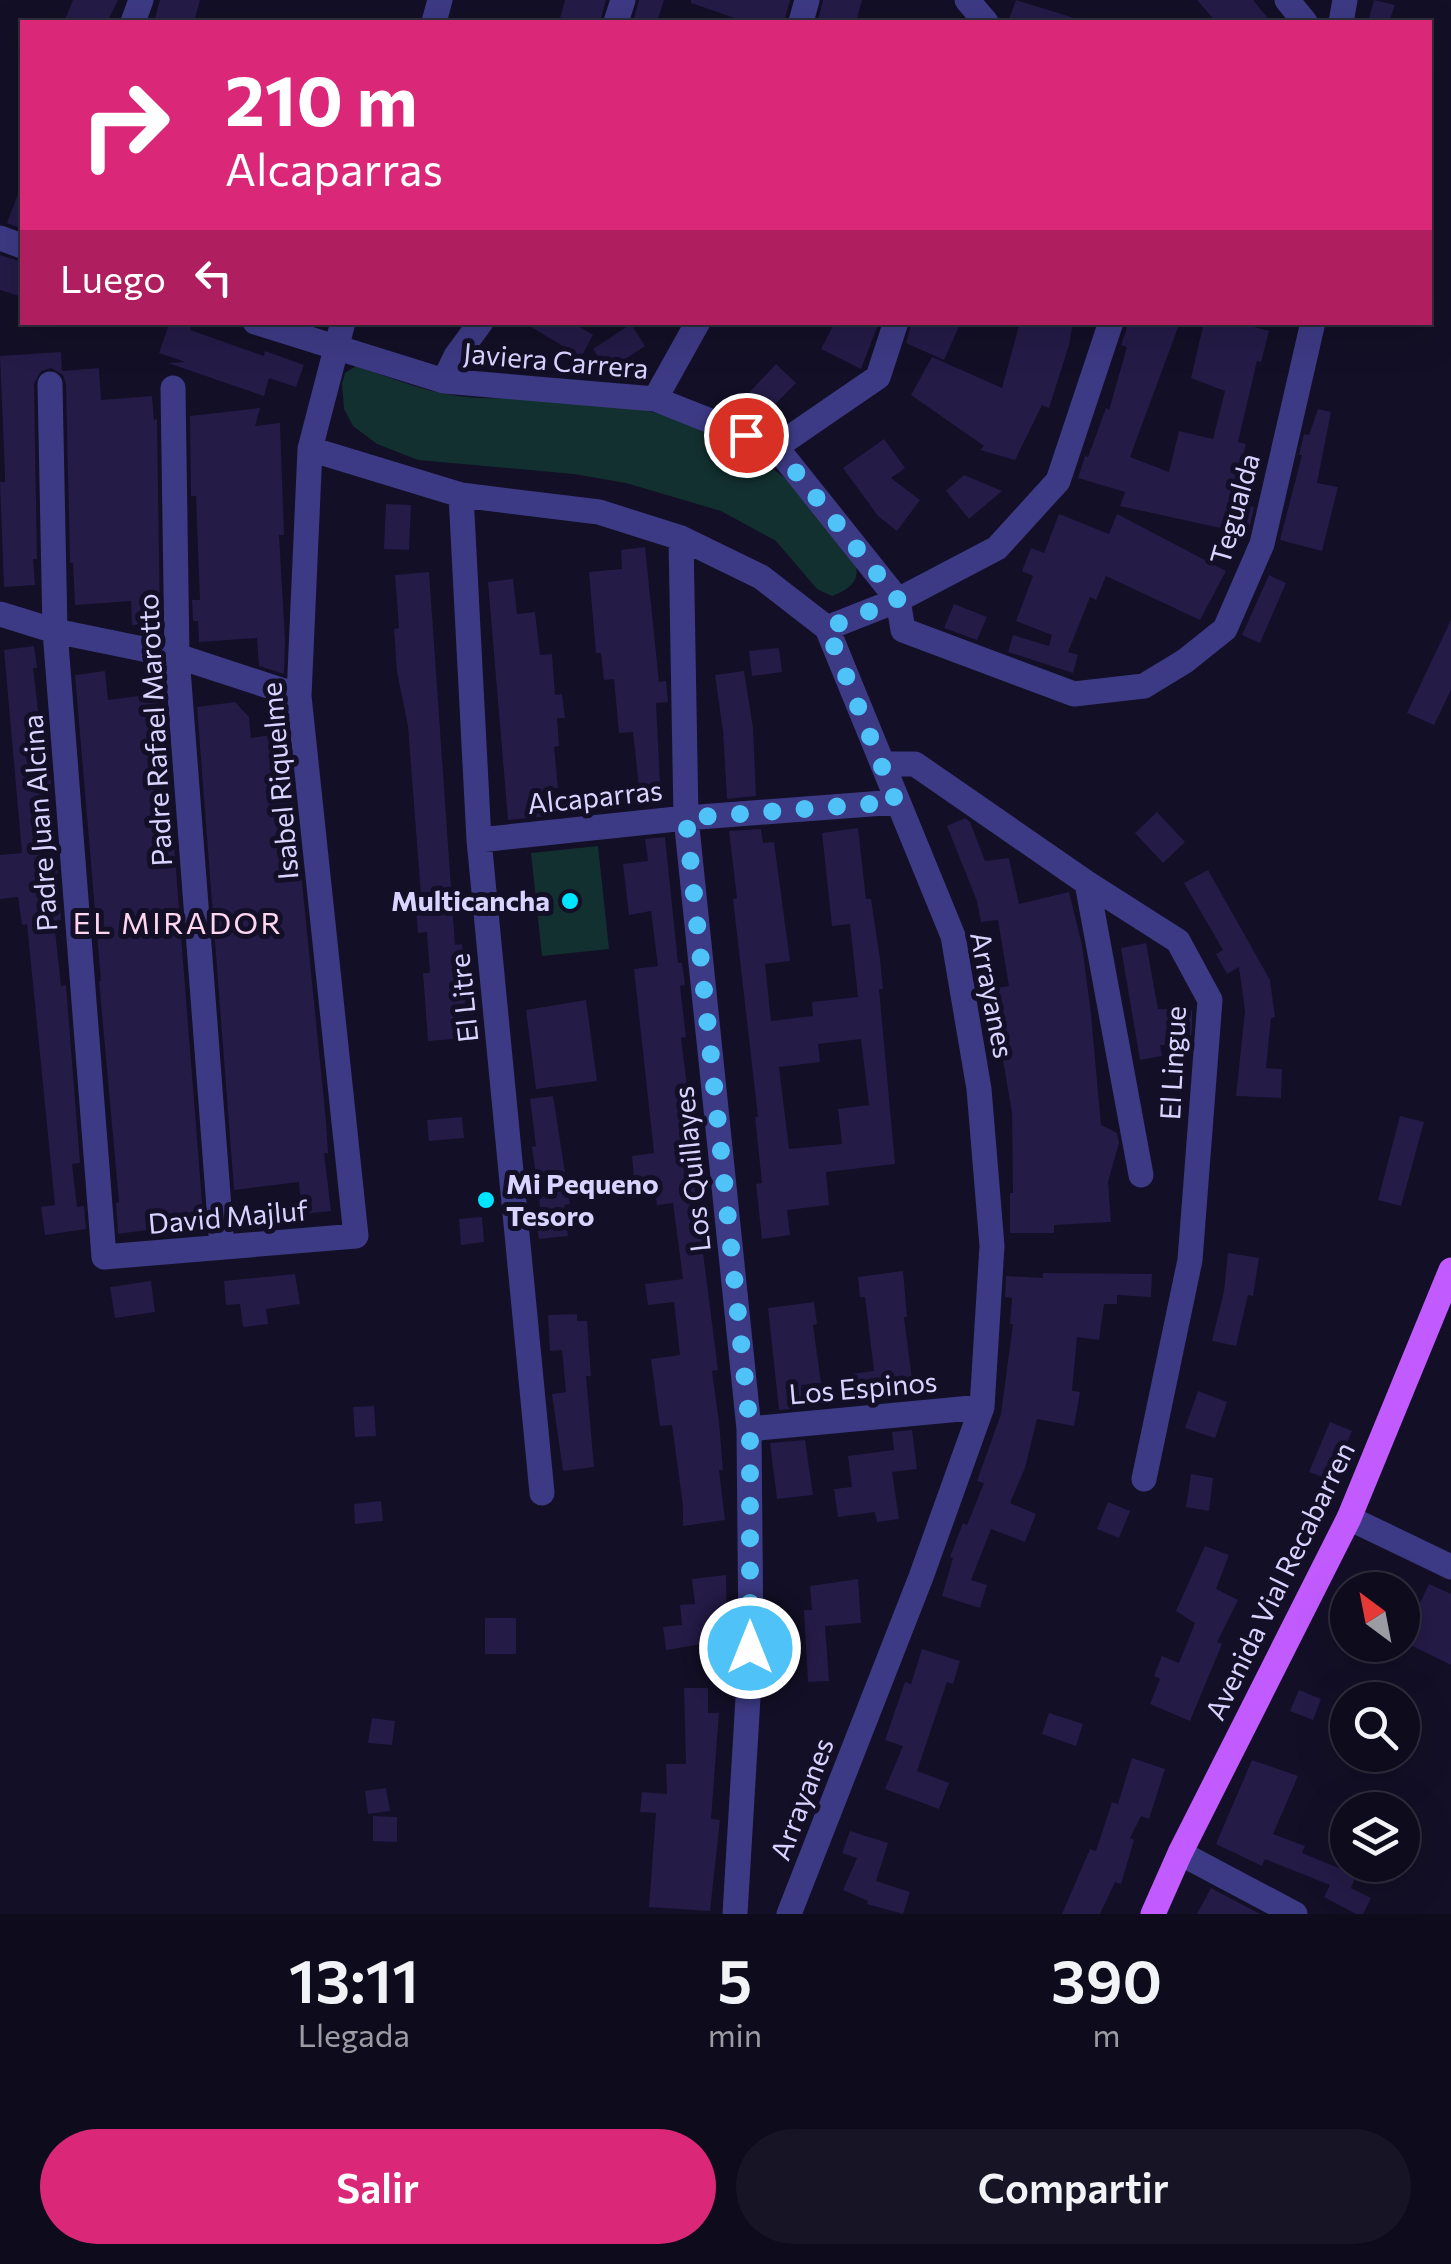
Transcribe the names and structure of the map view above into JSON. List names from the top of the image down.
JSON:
{
  "streets": {
    "main road": ["Avenida Vial Recabarren"],
    "street": [
      "Javiera Carrera",
      "Tegualda",
      "Padre Rafael Marotto",
      "Isabel Riquelme",
      "Alcaparras",
      "Padre Juan Alcina",
      "Arrayanes",
      "El Litre",
      "El Lingue",
      "Los Quillayes",
      "David Majluf",
      "Los Espinos"
    ]
  },
  "crossings": [
    ["Javiera Carrera", "Tegualda"],
    ["Javiera Carrera", "Isabel Riquelme"],
    ["Padre Rafael Marotto", "David Majluf"],
    ["Isabel Riquelme", "Arrayanes"],
    ["Isabel Riquelme", "David Majluf"],
    ["Alcaparras", "Arrayanes"],
    ["Alcaparras", "El Litre"],
    ["Alcaparras", "Los Quillayes"],
    ["Padre Juan Alcina", "David Majluf"],
    ["Arrayanes", "El Litre"],
    ["Arrayanes", "El Lingue"],
    ["Arrayanes", "Los Quillayes"],
    ["Arrayanes", "Los Espinos"],
    ["Los Quillayes", "Los Espinos"]
  ],
  "districts": ["EL MIRADOR"],
  "places": ["Multicancha", "Mi Pequeno Tesoro"],
  "north": "top left",
  "page": {
    "turn": ["210 m", "Alcaparras"],
    "then": "Luego",
    "eta": [
      "13:11",
      "Llegada",
      "5",
      "min",
      "390",
      "m"
    ],
    "buttons": ["Salir", "Compartir"]
  }
}
